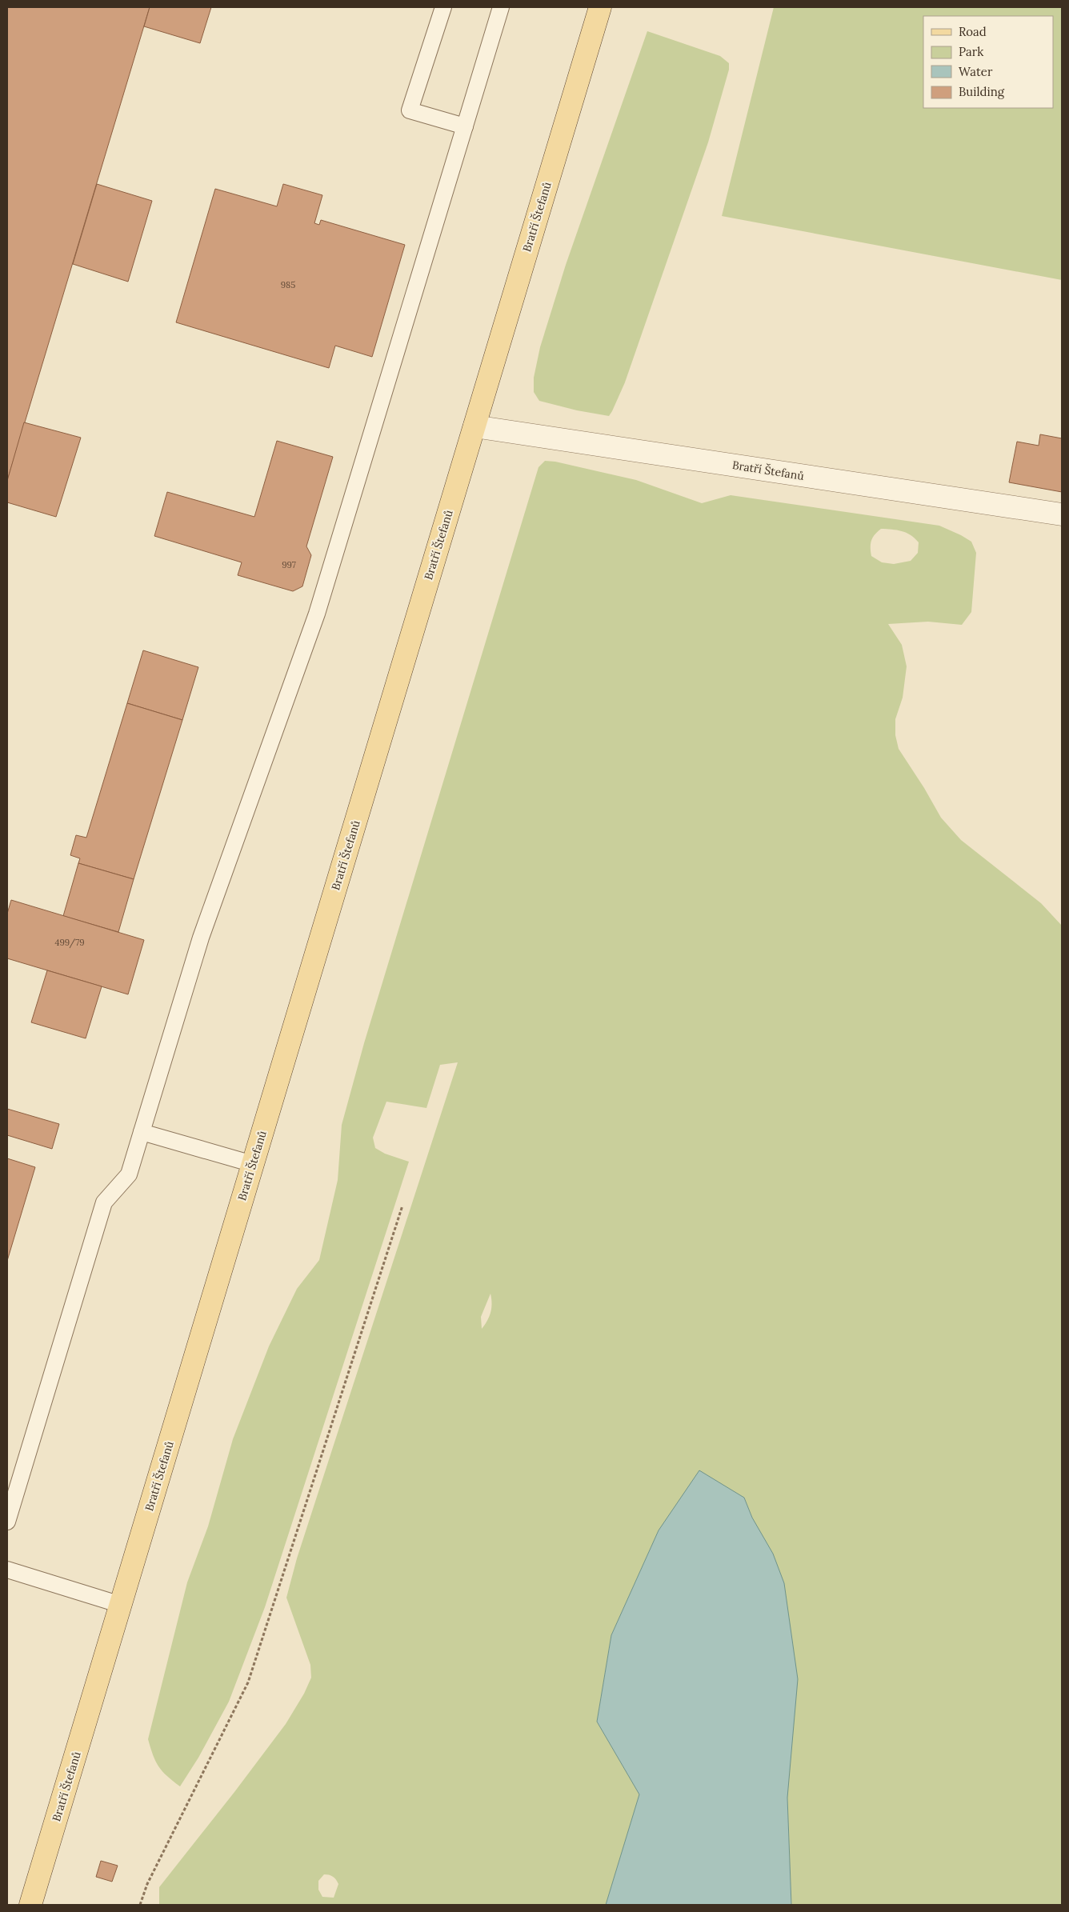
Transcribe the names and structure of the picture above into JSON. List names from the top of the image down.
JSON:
{
  "streets": {
    "main road": ["Bratří Štefanů"]
  },
  "house_numbers": ["985", "997", "499/79"],
  "legend": [
    "Road",
    "Park",
    "Water",
    "Building"
  ]
}
